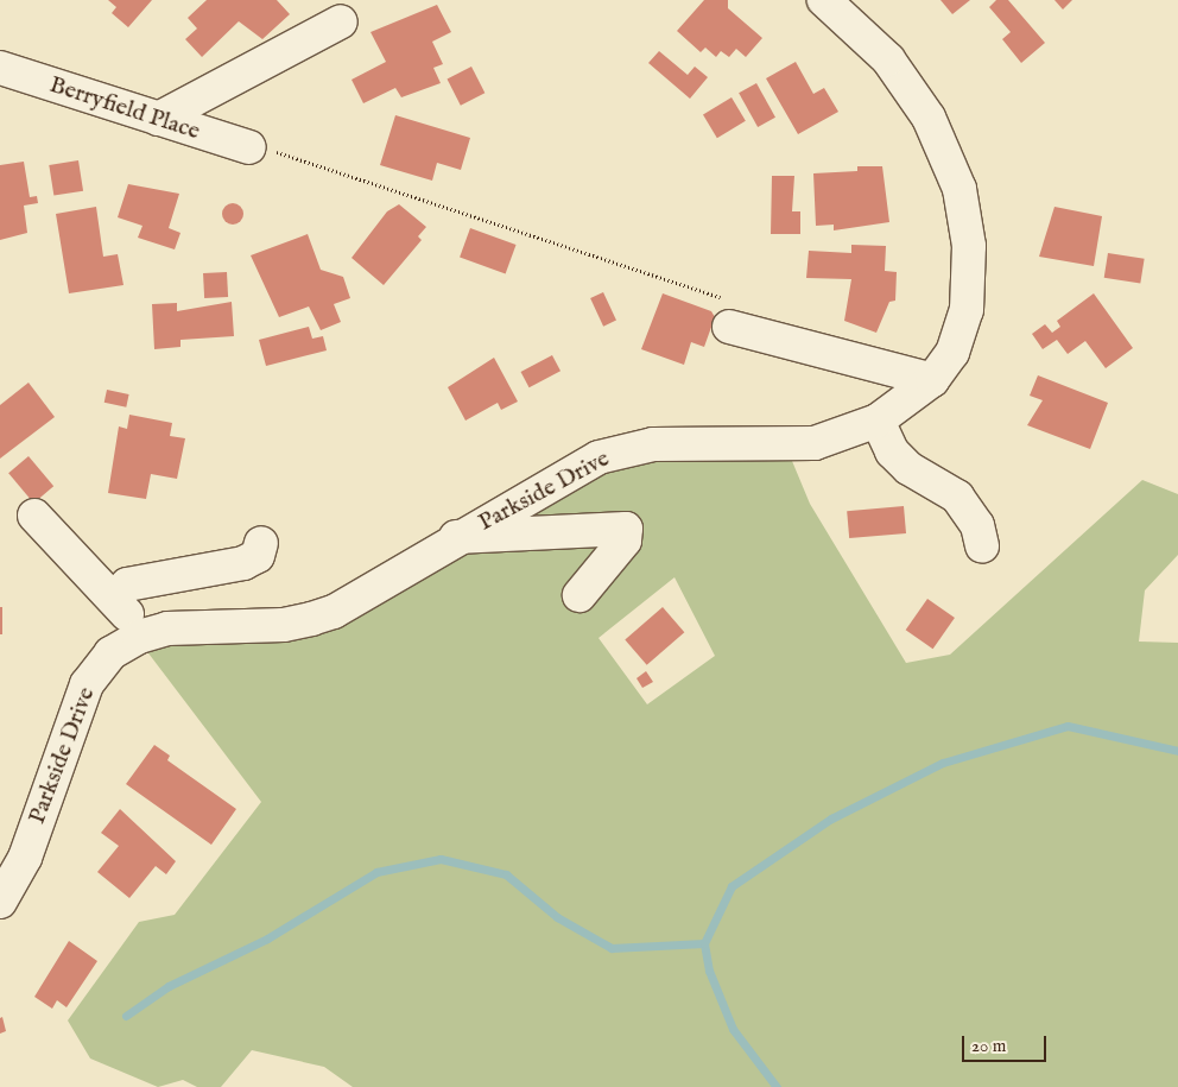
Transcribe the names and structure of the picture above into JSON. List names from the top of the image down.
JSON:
{
  "streets": {
    "street": ["Berryfield Place", "Parkside Drive"]
  },
  "scale_bar": "20 m"
}
